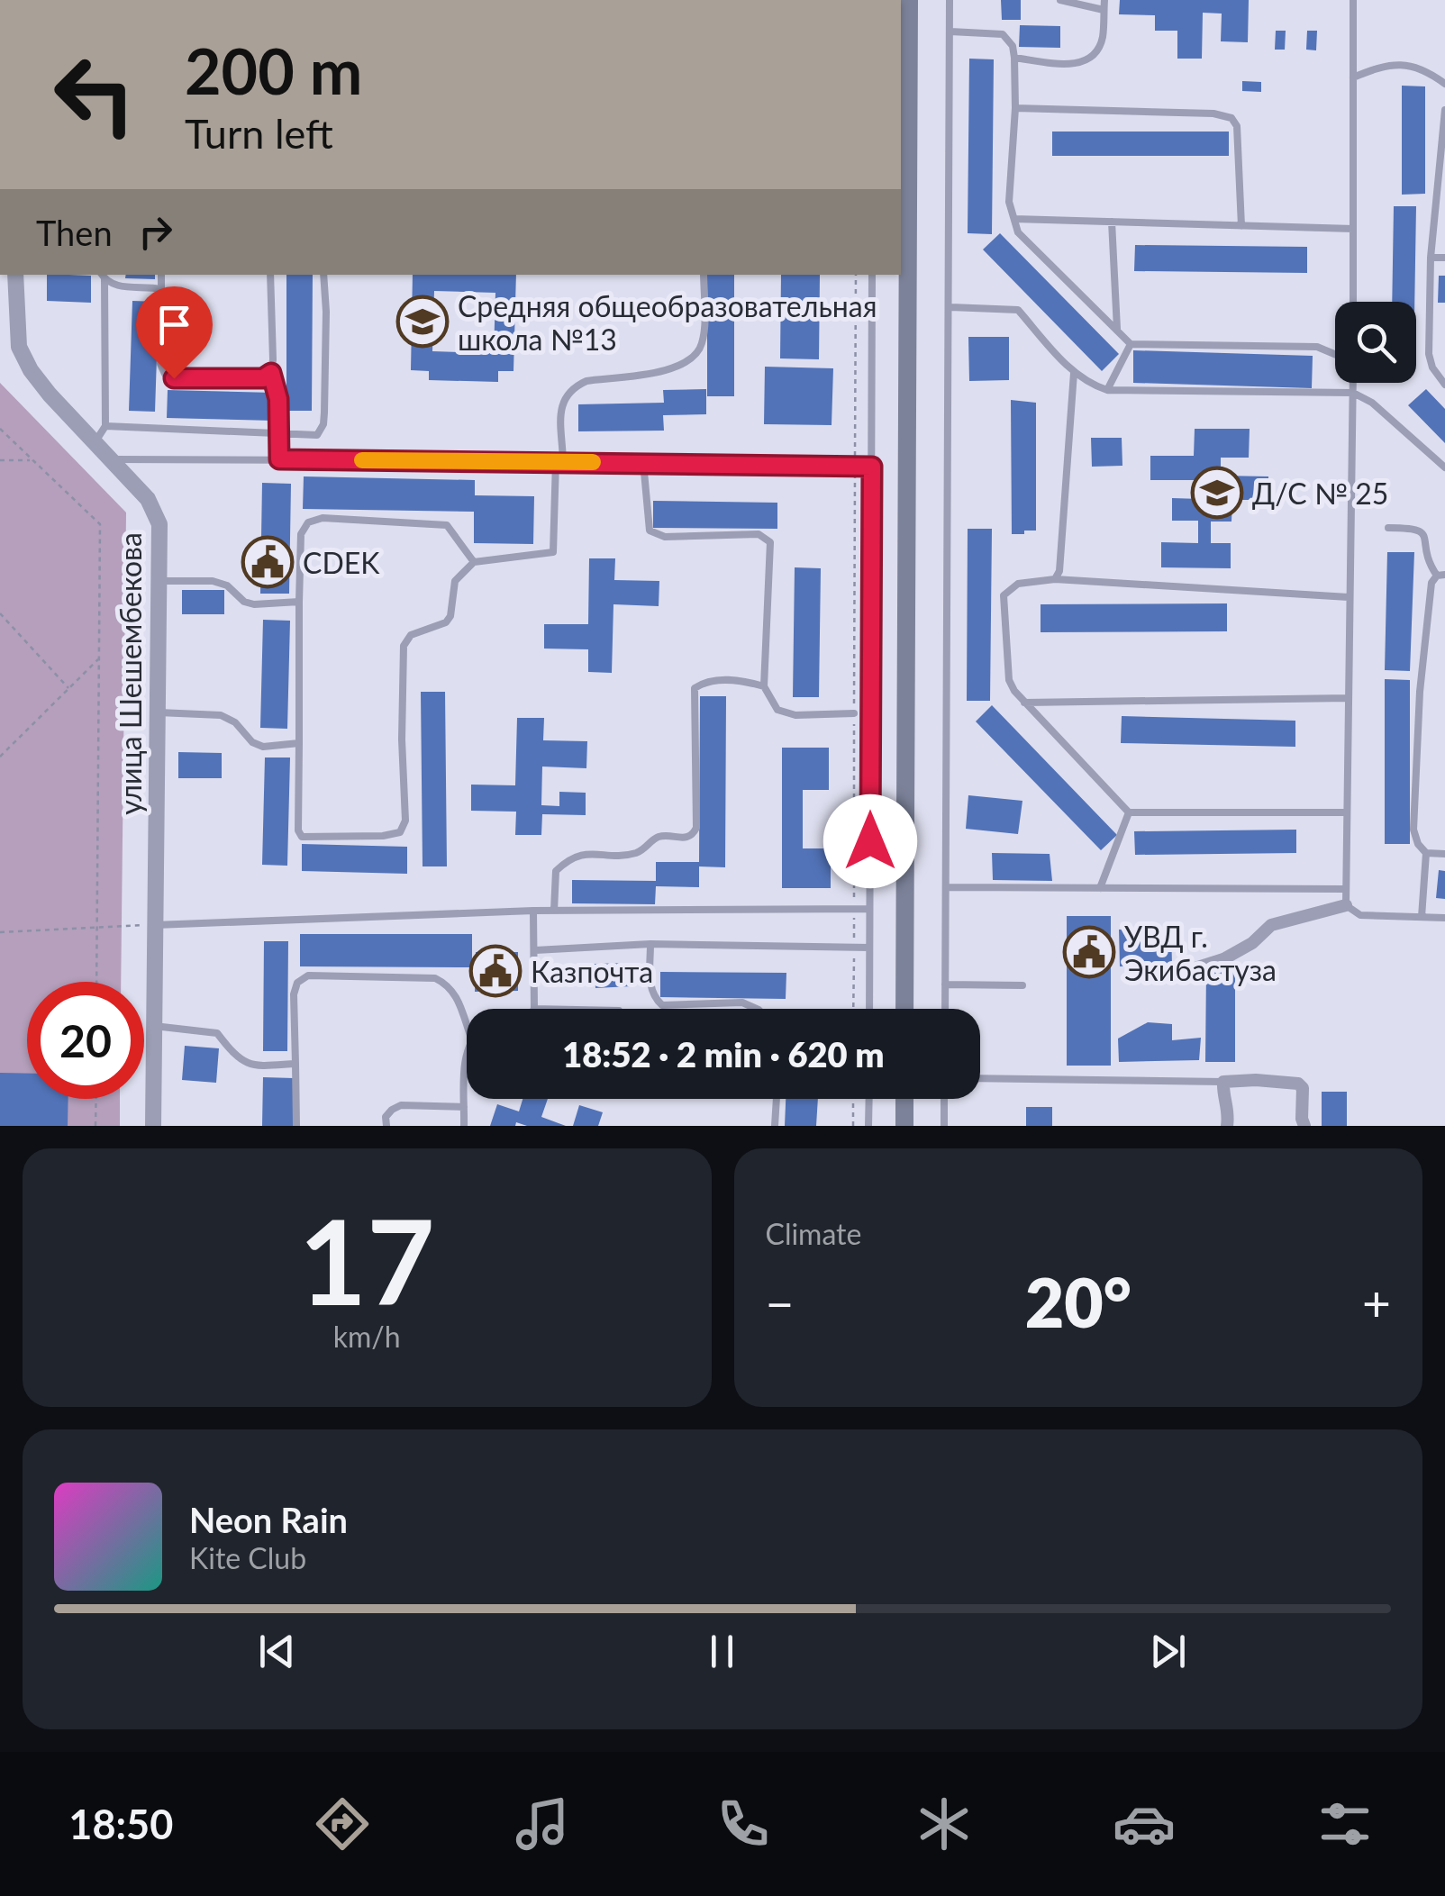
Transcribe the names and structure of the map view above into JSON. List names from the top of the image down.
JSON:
{
  "streets": {
    "street": ["улица Шешембекова"]
  },
  "places": {
    "school or university": ["Средняя общеобразовательная школа №13", "Д/С № 25"],
    "public building": ["CDEK", "УВД г. Экибастуза", "Казпочта"]
  },
  "page": {
    "turn": ["200 m", "Turn left"],
    "then": "Then",
    "limit": "20",
    "trip": "18:52 · 2 min · 620 m",
    "tile": [
      ["17", "km/h"],
      "Climate"
    ],
    "heat": ["−", "20°", "+"],
    "song": ["Neon Rain", "Kite Club"],
    "tabs": "18:50"
  }
}
